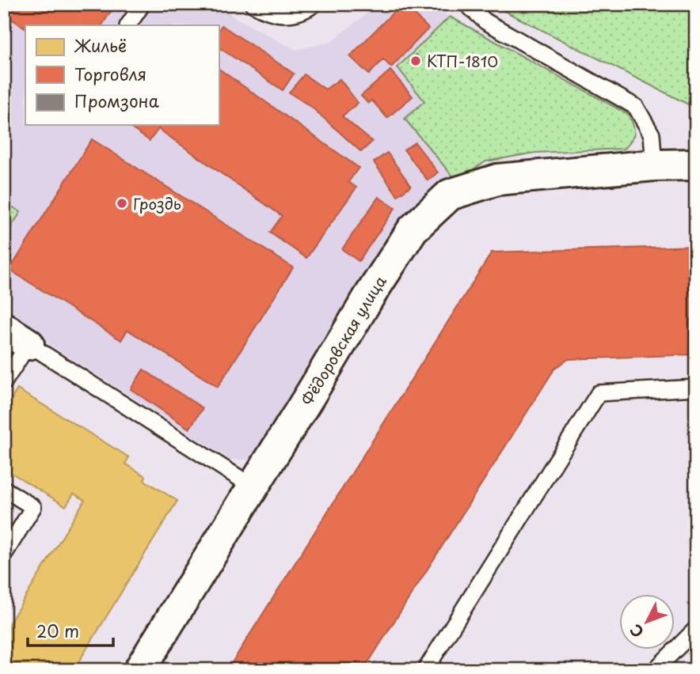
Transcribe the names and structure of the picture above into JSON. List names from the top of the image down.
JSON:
{
  "streets": {
    "street": ["Фёдоровская улица"]
  },
  "places": ["КТП-1810", "Гроздь"],
  "legend": ["Жильё", "Торговля", "Промзона"],
  "scale_bar": "20 m",
  "north": "bottom left"
}
